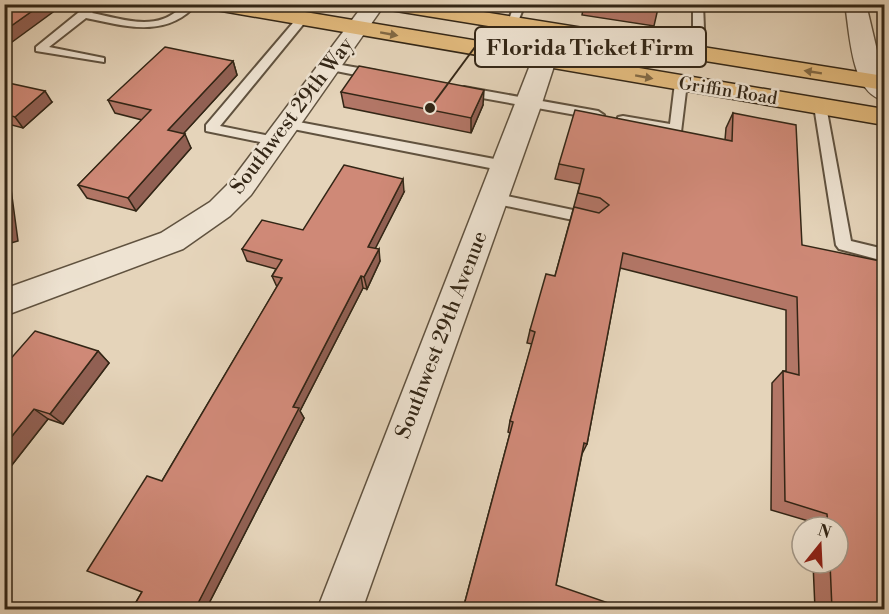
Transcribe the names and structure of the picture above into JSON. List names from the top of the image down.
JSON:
{
  "streets": {
    "main road": ["Griffin Road"],
    "street": ["Southwest 29th Way", "Southwest 29th Avenue"]
  },
  "crossings": [
    ["Griffin Road", "Southwest 29th Way"],
    ["Griffin Road", "Southwest 29th Avenue"]
  ],
  "places": ["Florida Ticket Firm"],
  "north": "top"
}
